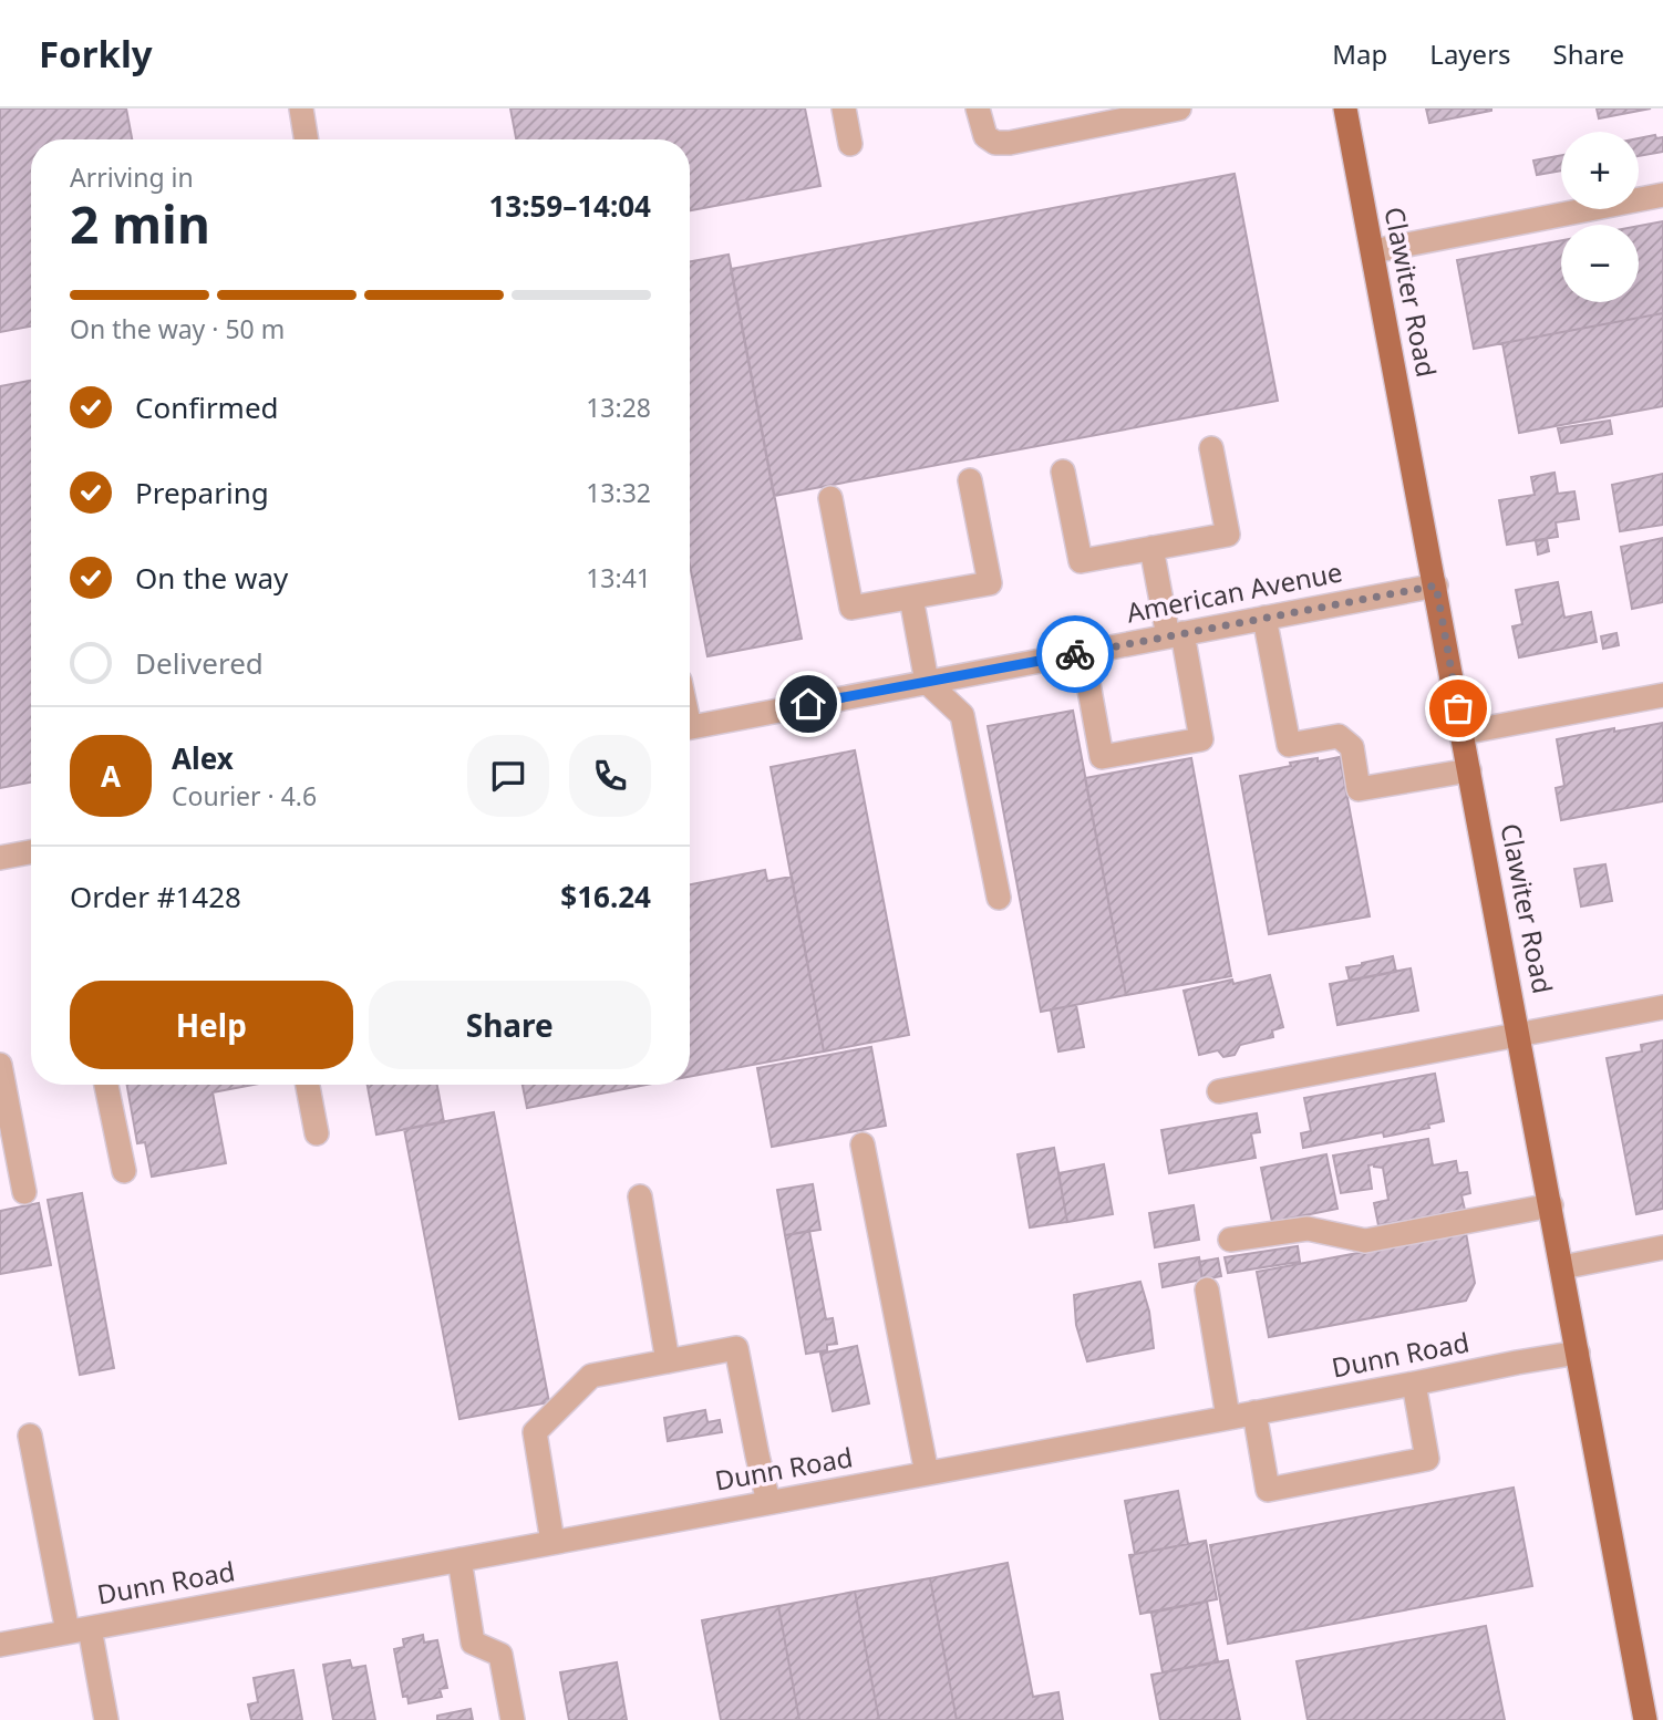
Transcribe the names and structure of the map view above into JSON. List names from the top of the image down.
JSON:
{
  "streets": {
    "main road": ["Clawiter Road"],
    "street": ["American Avenue", "Dunn Road"]
  },
  "crossings": [
    ["Clawiter Road", "American Avenue"],
    ["Clawiter Road", "Dunn Road"]
  ],
  "page": {
    "header": "Forkly",
    "nav": ["Map", "Layers", "Share"],
    "map_buttons": ["+", "−"],
    "heading": ["2 min", "Arriving in", "13:59–14:04"],
    "panel": [
      "Alex",
      "Courier · 4.6",
      "Order #1428",
      "$16.24"
    ],
    "bar": "On the way · 50 m",
    "list": [
      ["Confirmed", "13:28"],
      ["Preparing", "13:32"],
      ["On the way", "13:41"],
      "Delivered"
    ],
    "round": "A",
    "buttons": ["Help", "Share"]
  }
}
